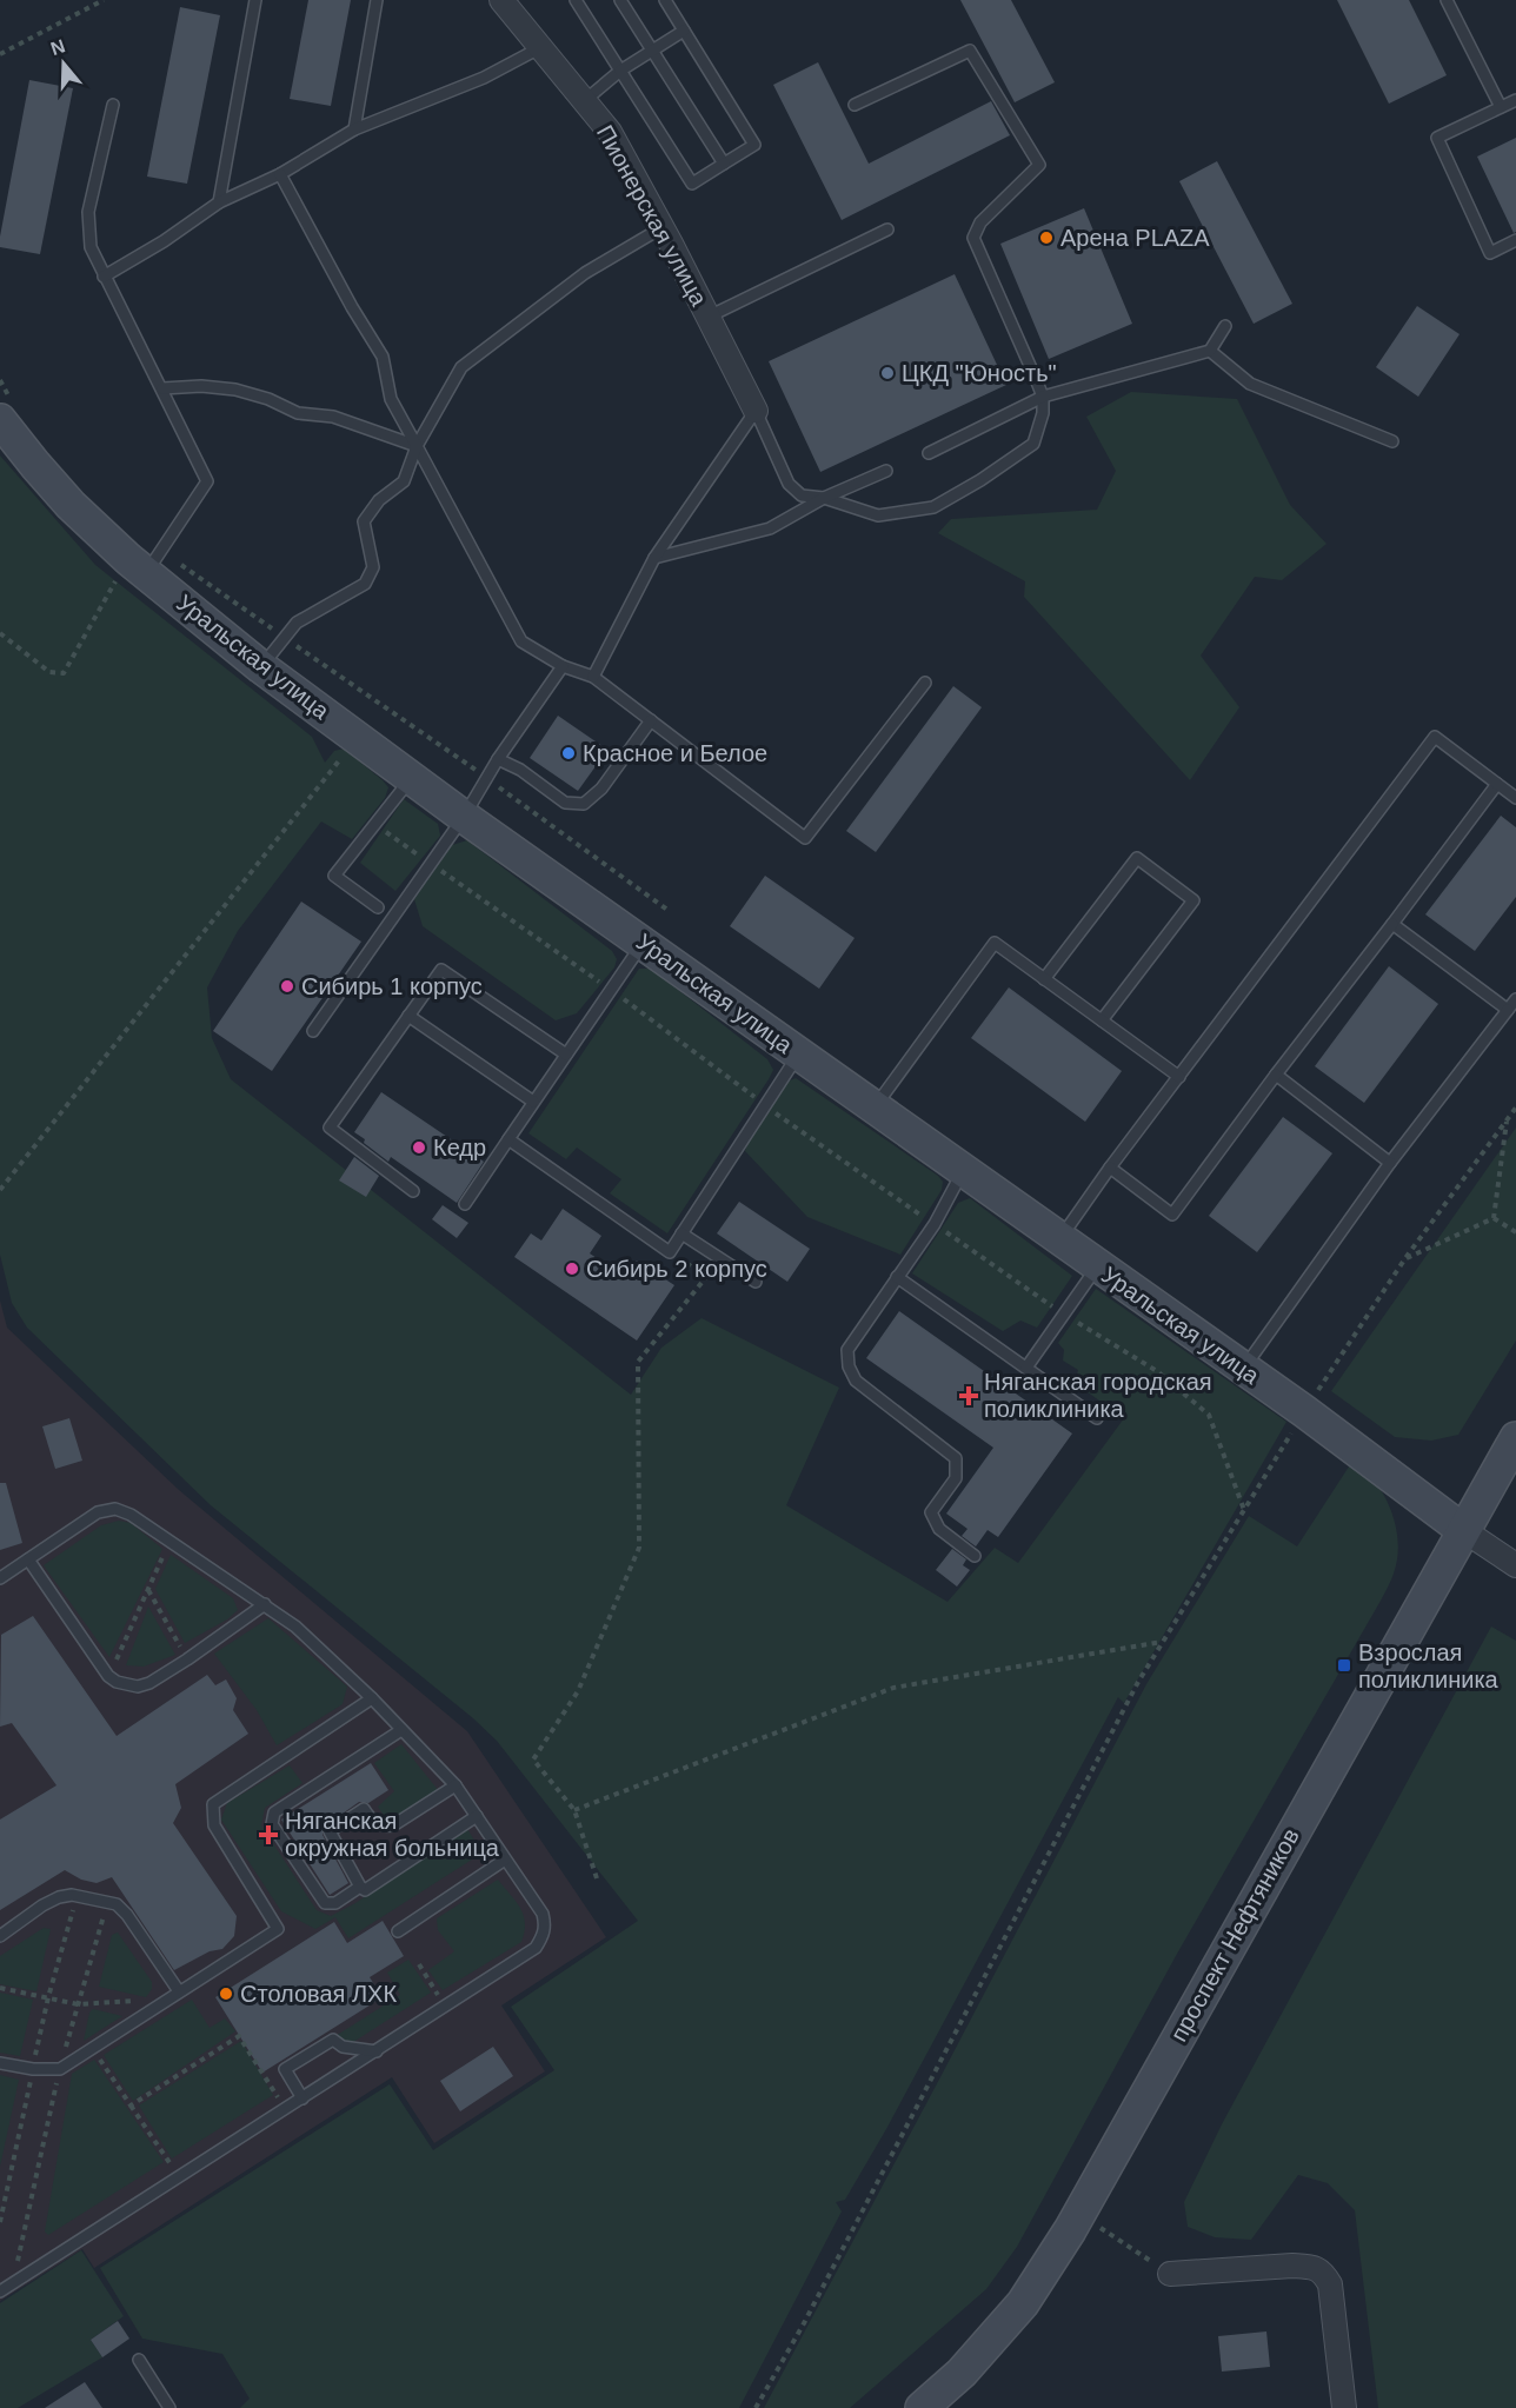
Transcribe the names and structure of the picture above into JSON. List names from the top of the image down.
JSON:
{
  "streets": {
    "street": ["Пионерская улица", "Уральская улица", "проспект Нефтяников"]
  },
  "crossings": [
    ["Уральская улица", "проспект Нефтяников"]
  ],
  "places": {
    "other": [
      "Арена PLAZA",
      "ЦКД \"Юность\"",
      "Красное и Белое",
      "Сибирь 1 корпус",
      "Кедр",
      "Сибирь 2 корпус",
      "Столовая ЛХК"
    ],
    "health": ["Няганская городская поликлиника", "Няганская окружная больница"],
    "transit": ["Взрослая поликлиника"]
  },
  "north": "top"
}
